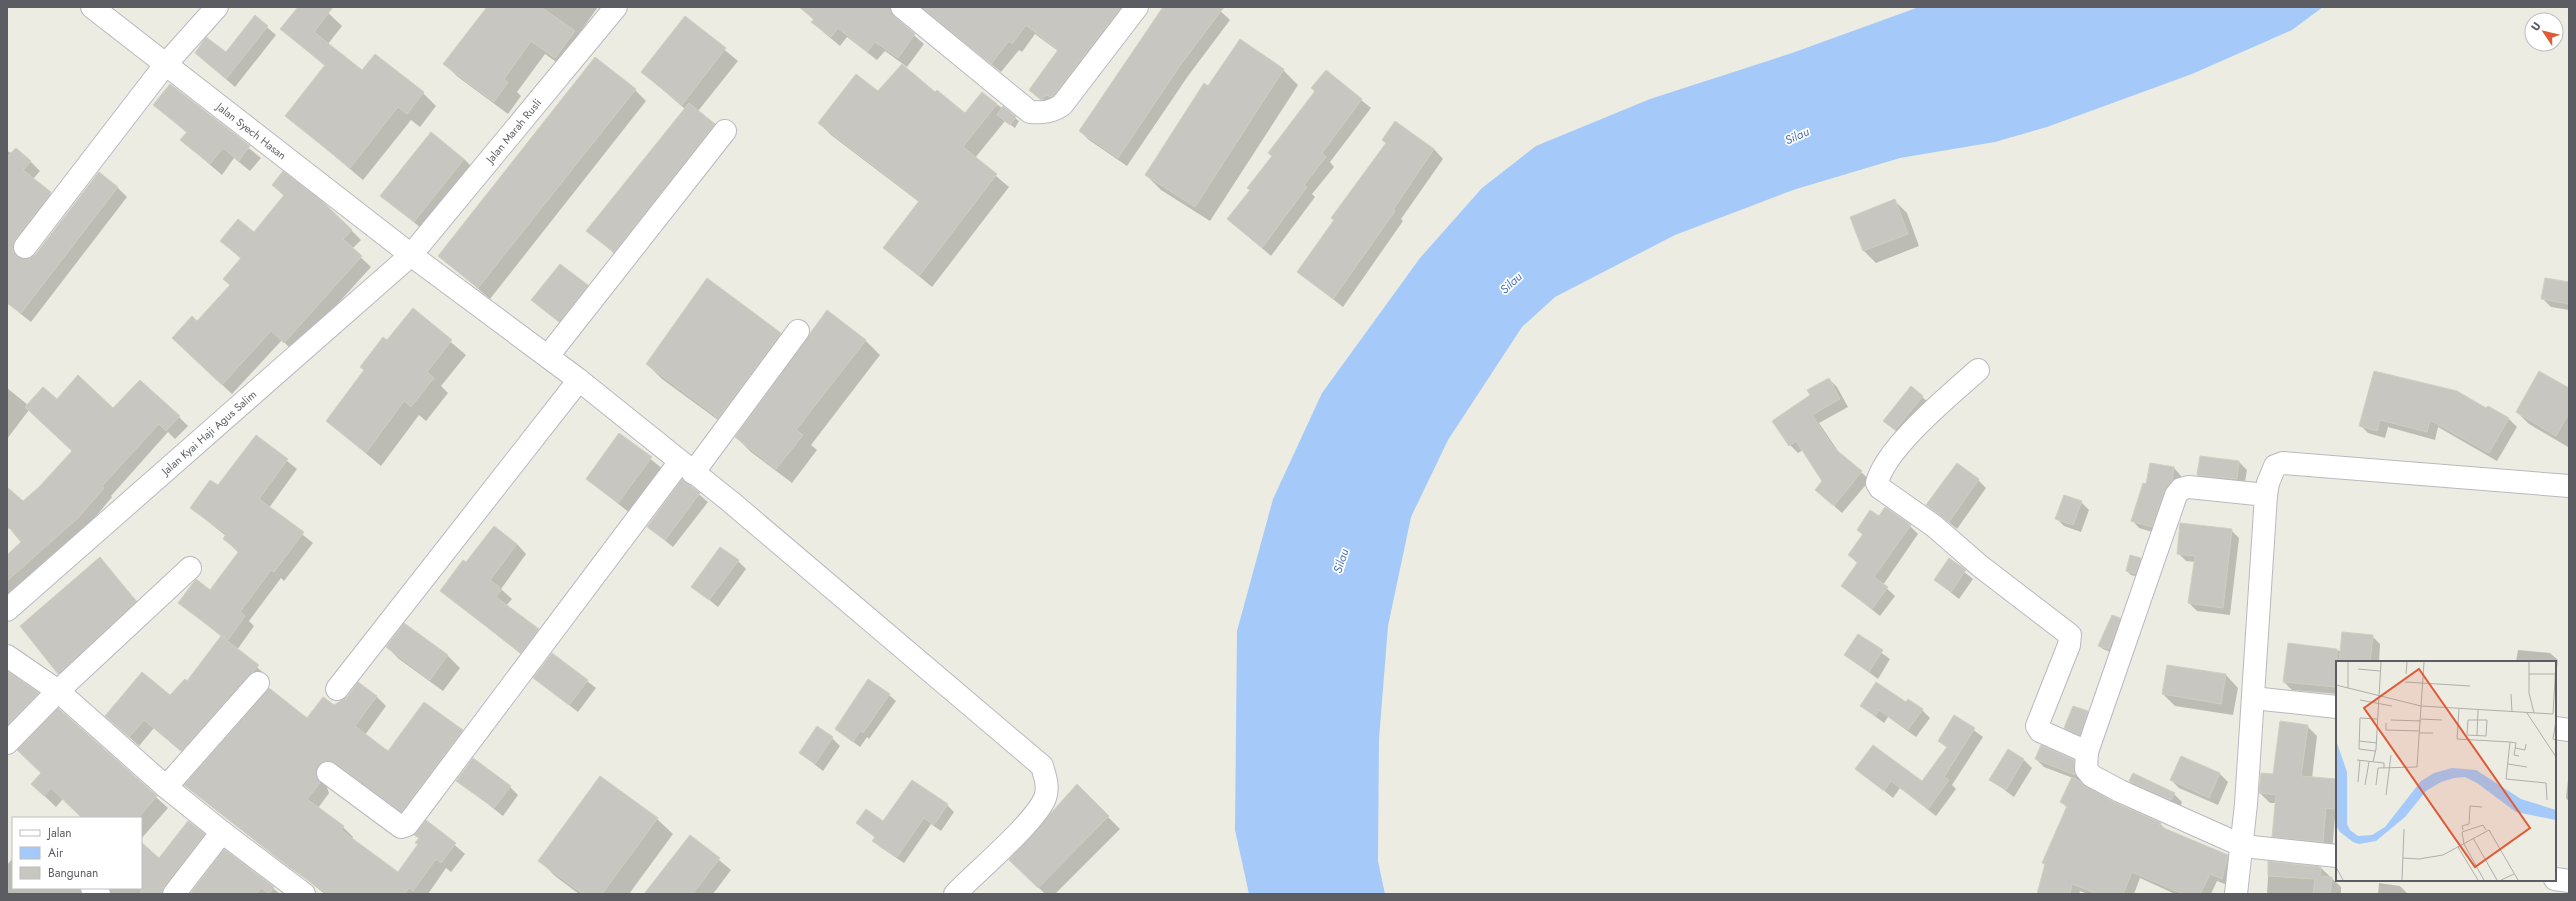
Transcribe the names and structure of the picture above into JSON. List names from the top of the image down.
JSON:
{
  "streets": {
    "street": ["Jalan Marah Rusli", "Jalan Syech Hasan", "Jalan Kyai Haji Agus Salim"]
  },
  "crossings": [
    ["Jalan Marah Rusli", "Jalan Syech Hasan"],
    ["Jalan Marah Rusli", "Jalan Kyai Haji Agus Salim"],
    ["Jalan Syech Hasan", "Jalan Kyai Haji Agus Salim"]
  ],
  "water": ["Silau"],
  "legend": ["Jalan", "Air", "Bangunan"],
  "north": "top left"
}
